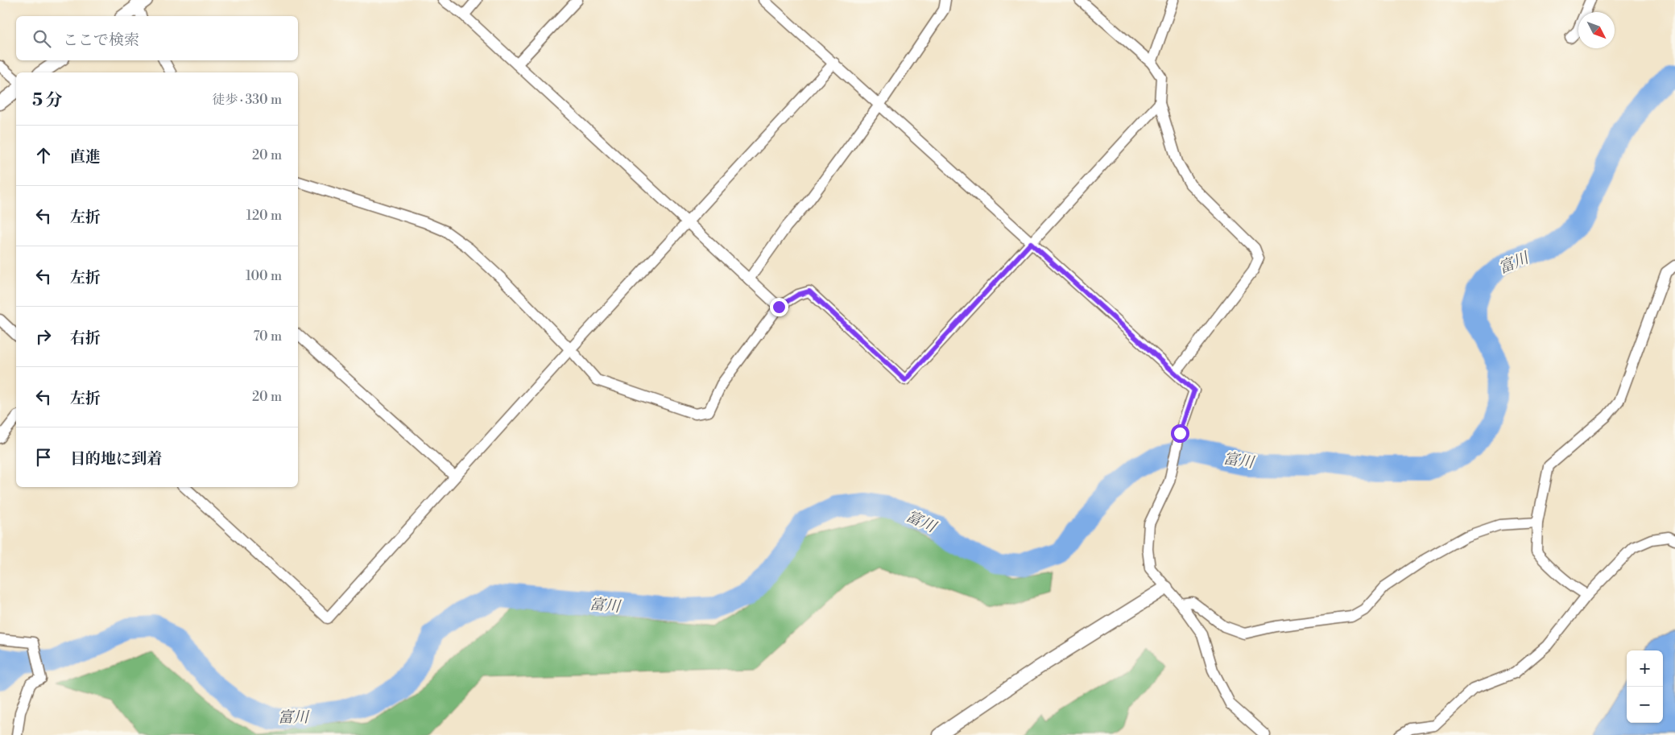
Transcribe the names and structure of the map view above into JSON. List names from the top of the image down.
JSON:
{
  "water": ["富川"],
  "north": "bottom right",
  "page": {
    "search": "ここで検索",
    "heading": ["5 分", "徒歩 · 330 m"],
    "list": [
      ["直進", "20 m"],
      ["左折", "120 m"],
      ["左折", "100 m"],
      ["右折", "70 m"],
      ["左折", "20 m"],
      "目的地に到着"
    ],
    "map_buttons": ["+", "−"]
  }
}
